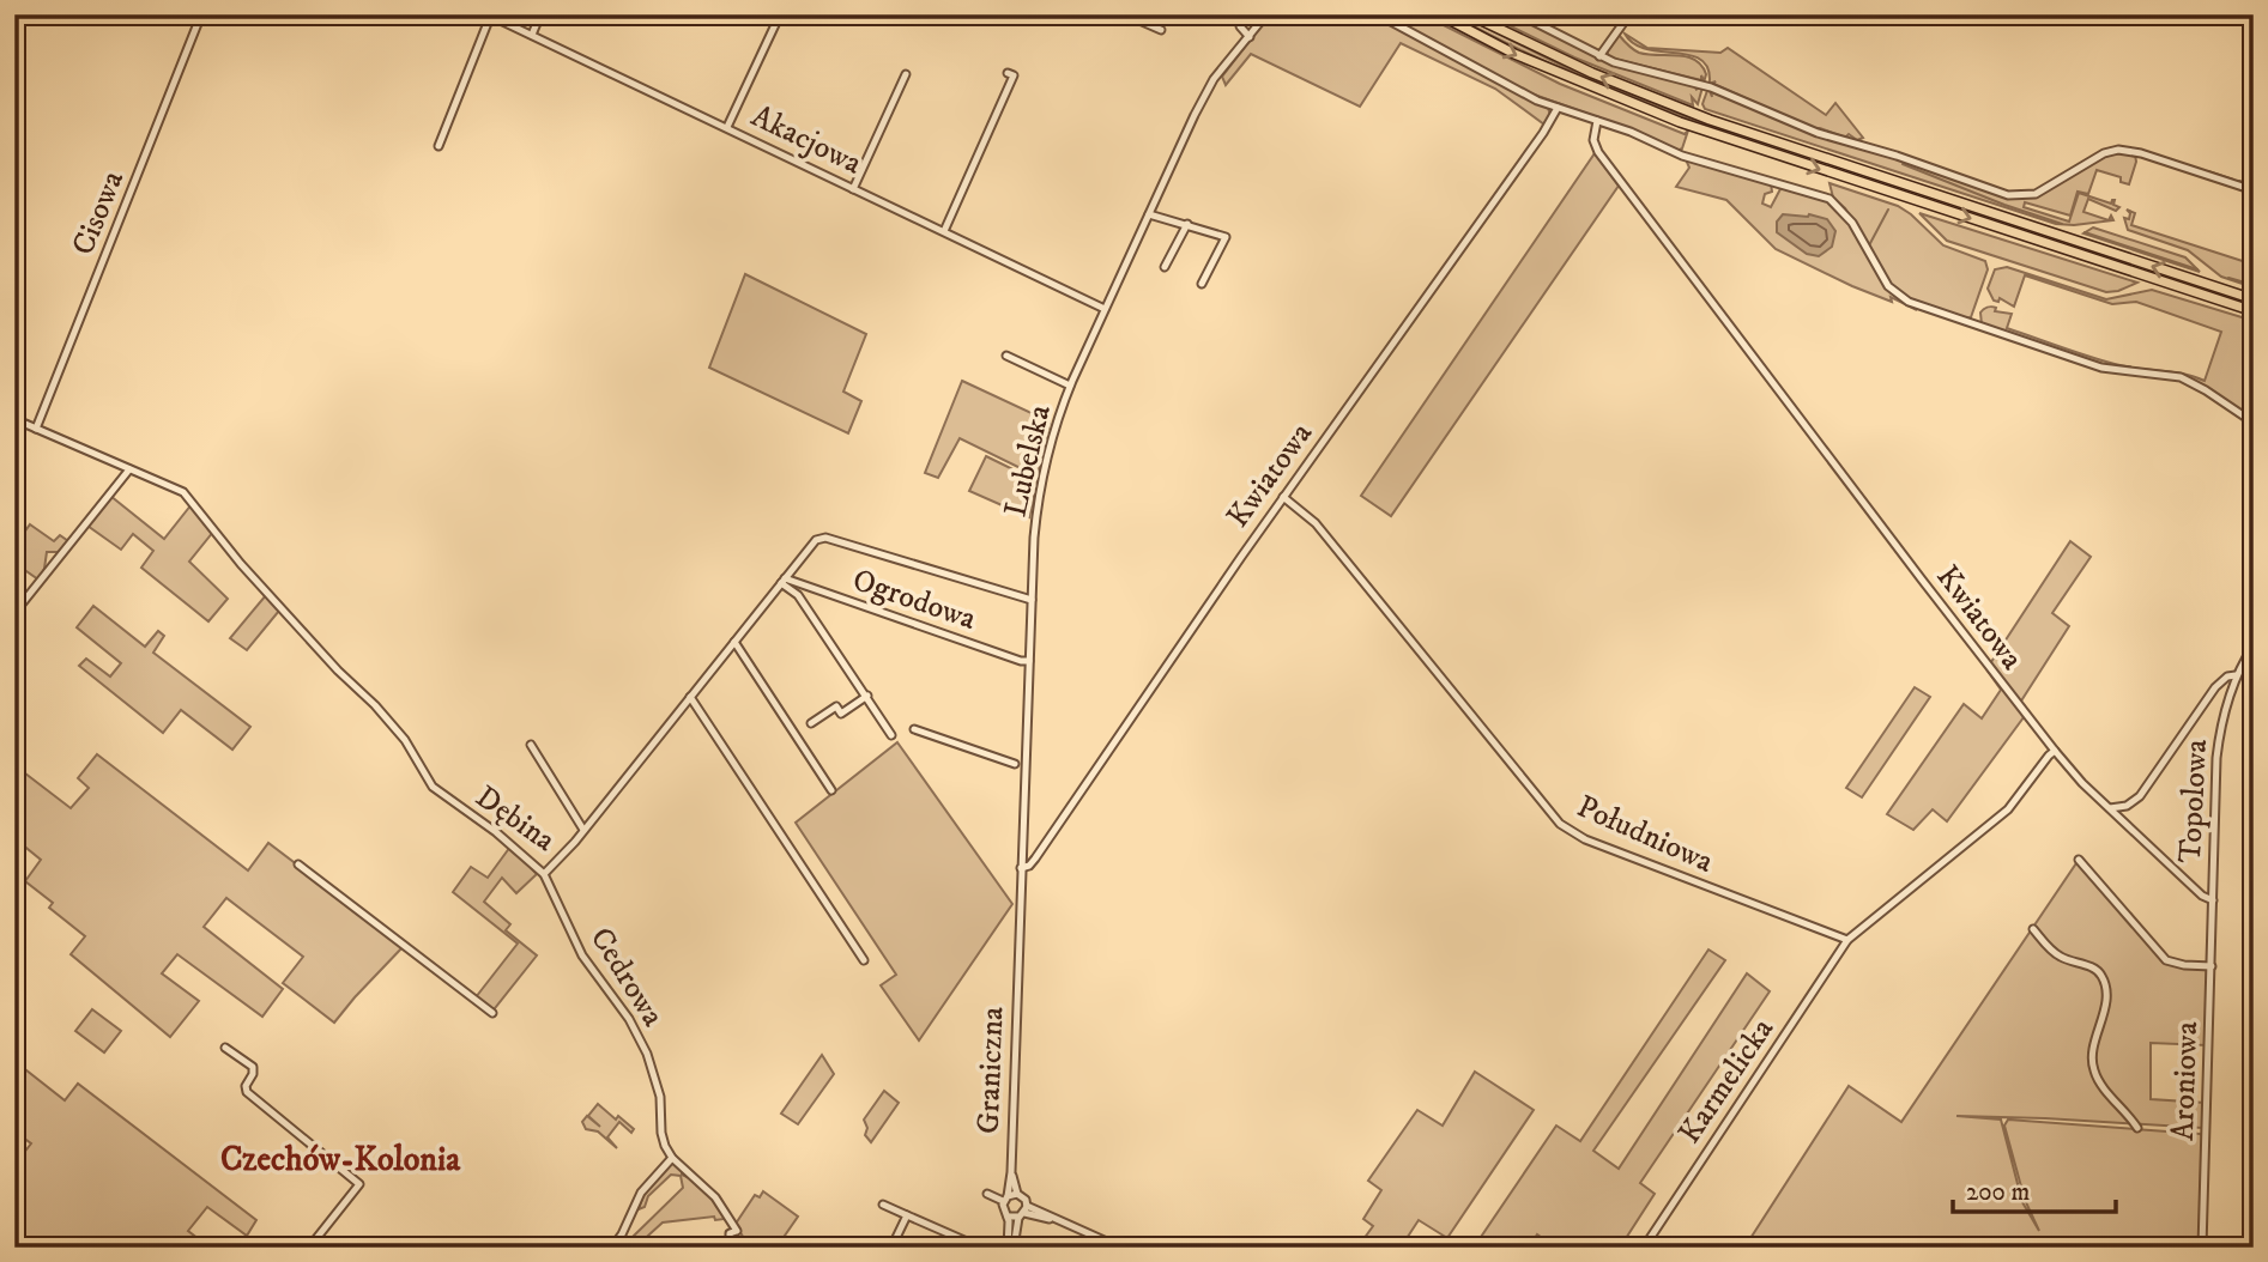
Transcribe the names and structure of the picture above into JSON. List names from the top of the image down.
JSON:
{
  "streets": {
    "street": [
      "Akacjowa",
      "Cisowa",
      "Lubelska",
      "Kwiatowa",
      "Ogrodowa",
      "Topolowa",
      "Dębina",
      "Południowa",
      "Cedrowa",
      "Graniczna",
      "Karmelicka",
      "Aroniowa"
    ]
  },
  "crossings": [
    ["Akacjowa", "Lubelska"],
    ["Cisowa", "Dębina"],
    ["Lubelska", "Kwiatowa"],
    ["Lubelska", "Ogrodowa"],
    ["Lubelska", "Dębina"],
    ["Lubelska", "Graniczna"],
    ["Kwiatowa", "Topolowa"],
    ["Kwiatowa", "Południowa"],
    ["Ogrodowa", "Dębina"],
    ["Topolowa", "Aroniowa"],
    ["Dębina", "Cedrowa"],
    ["Południowa", "Karmelicka"]
  ],
  "districts": ["Czechów-Kolonia"],
  "scale_bar": "200 m"
}
